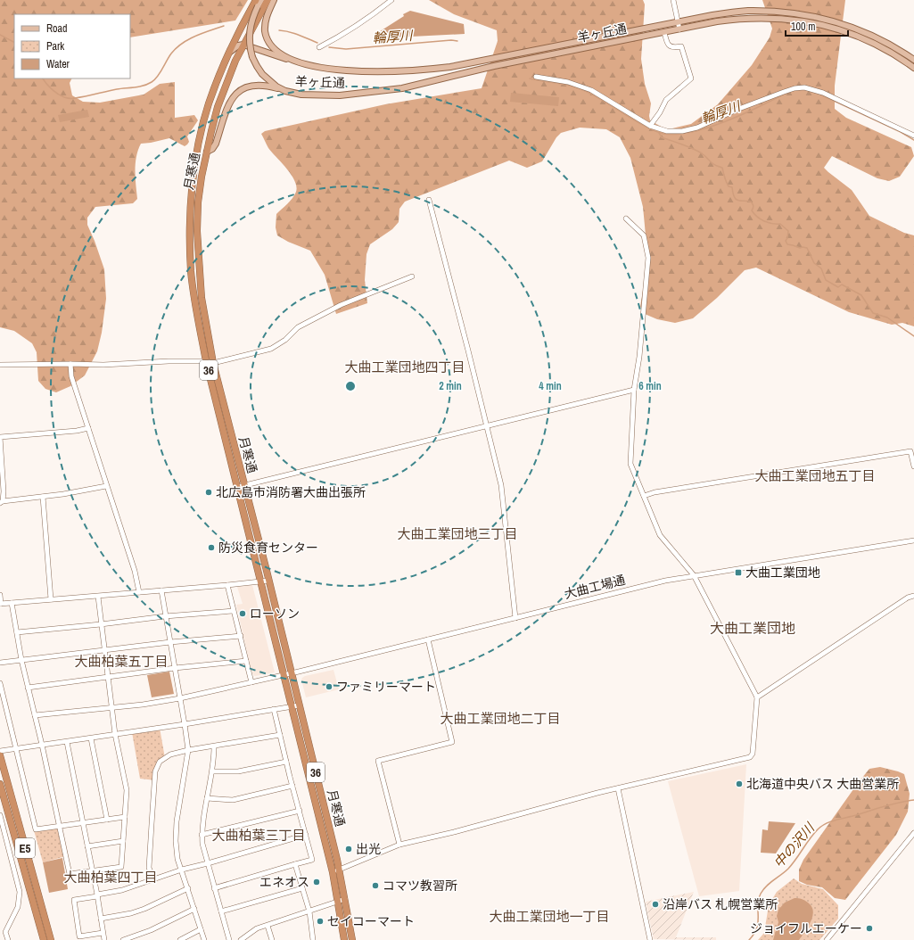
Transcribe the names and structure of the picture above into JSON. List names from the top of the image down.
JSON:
{
  "streets": {
    "highway": ["月寒通", "36", "E5"],
    "main road": ["羊ヶ丘通"],
    "street": ["大曲工場通"]
  },
  "crossings": [
    ["羊ヶ丘通", "月寒通"],
    ["月寒通", "大曲工場通"]
  ],
  "districts": [
    "大曲工業団地四丁目",
    "大曲工業団地五丁目",
    "大曲工業団地三丁目",
    "大曲工業団地",
    "大曲柏葉五丁目",
    "大曲工業団地二丁目",
    "大曲柏葉三丁目",
    "大曲柏葉四丁目",
    "大曲工業団地一丁目"
  ],
  "water": ["輪厚川", "中の沢川"],
  "places": {
    "other": [
      "北広島市消防署大曲出張所",
      "防災食育センター",
      "ローソン",
      "ファミリーマート",
      "北海道中央バス 大曲営業所",
      "出光",
      "エネオス",
      "コマツ教習所",
      "沿岸バス 札幌営業所",
      "セイコーマート",
      "ジョイフルエーケー"
    ],
    "transit": ["大曲工業団地"]
  },
  "legend": ["Road", "Park", "Water"],
  "scale_bar": "100 m",
  "rings": ["2 min", "4 min", "6 min"]
}
